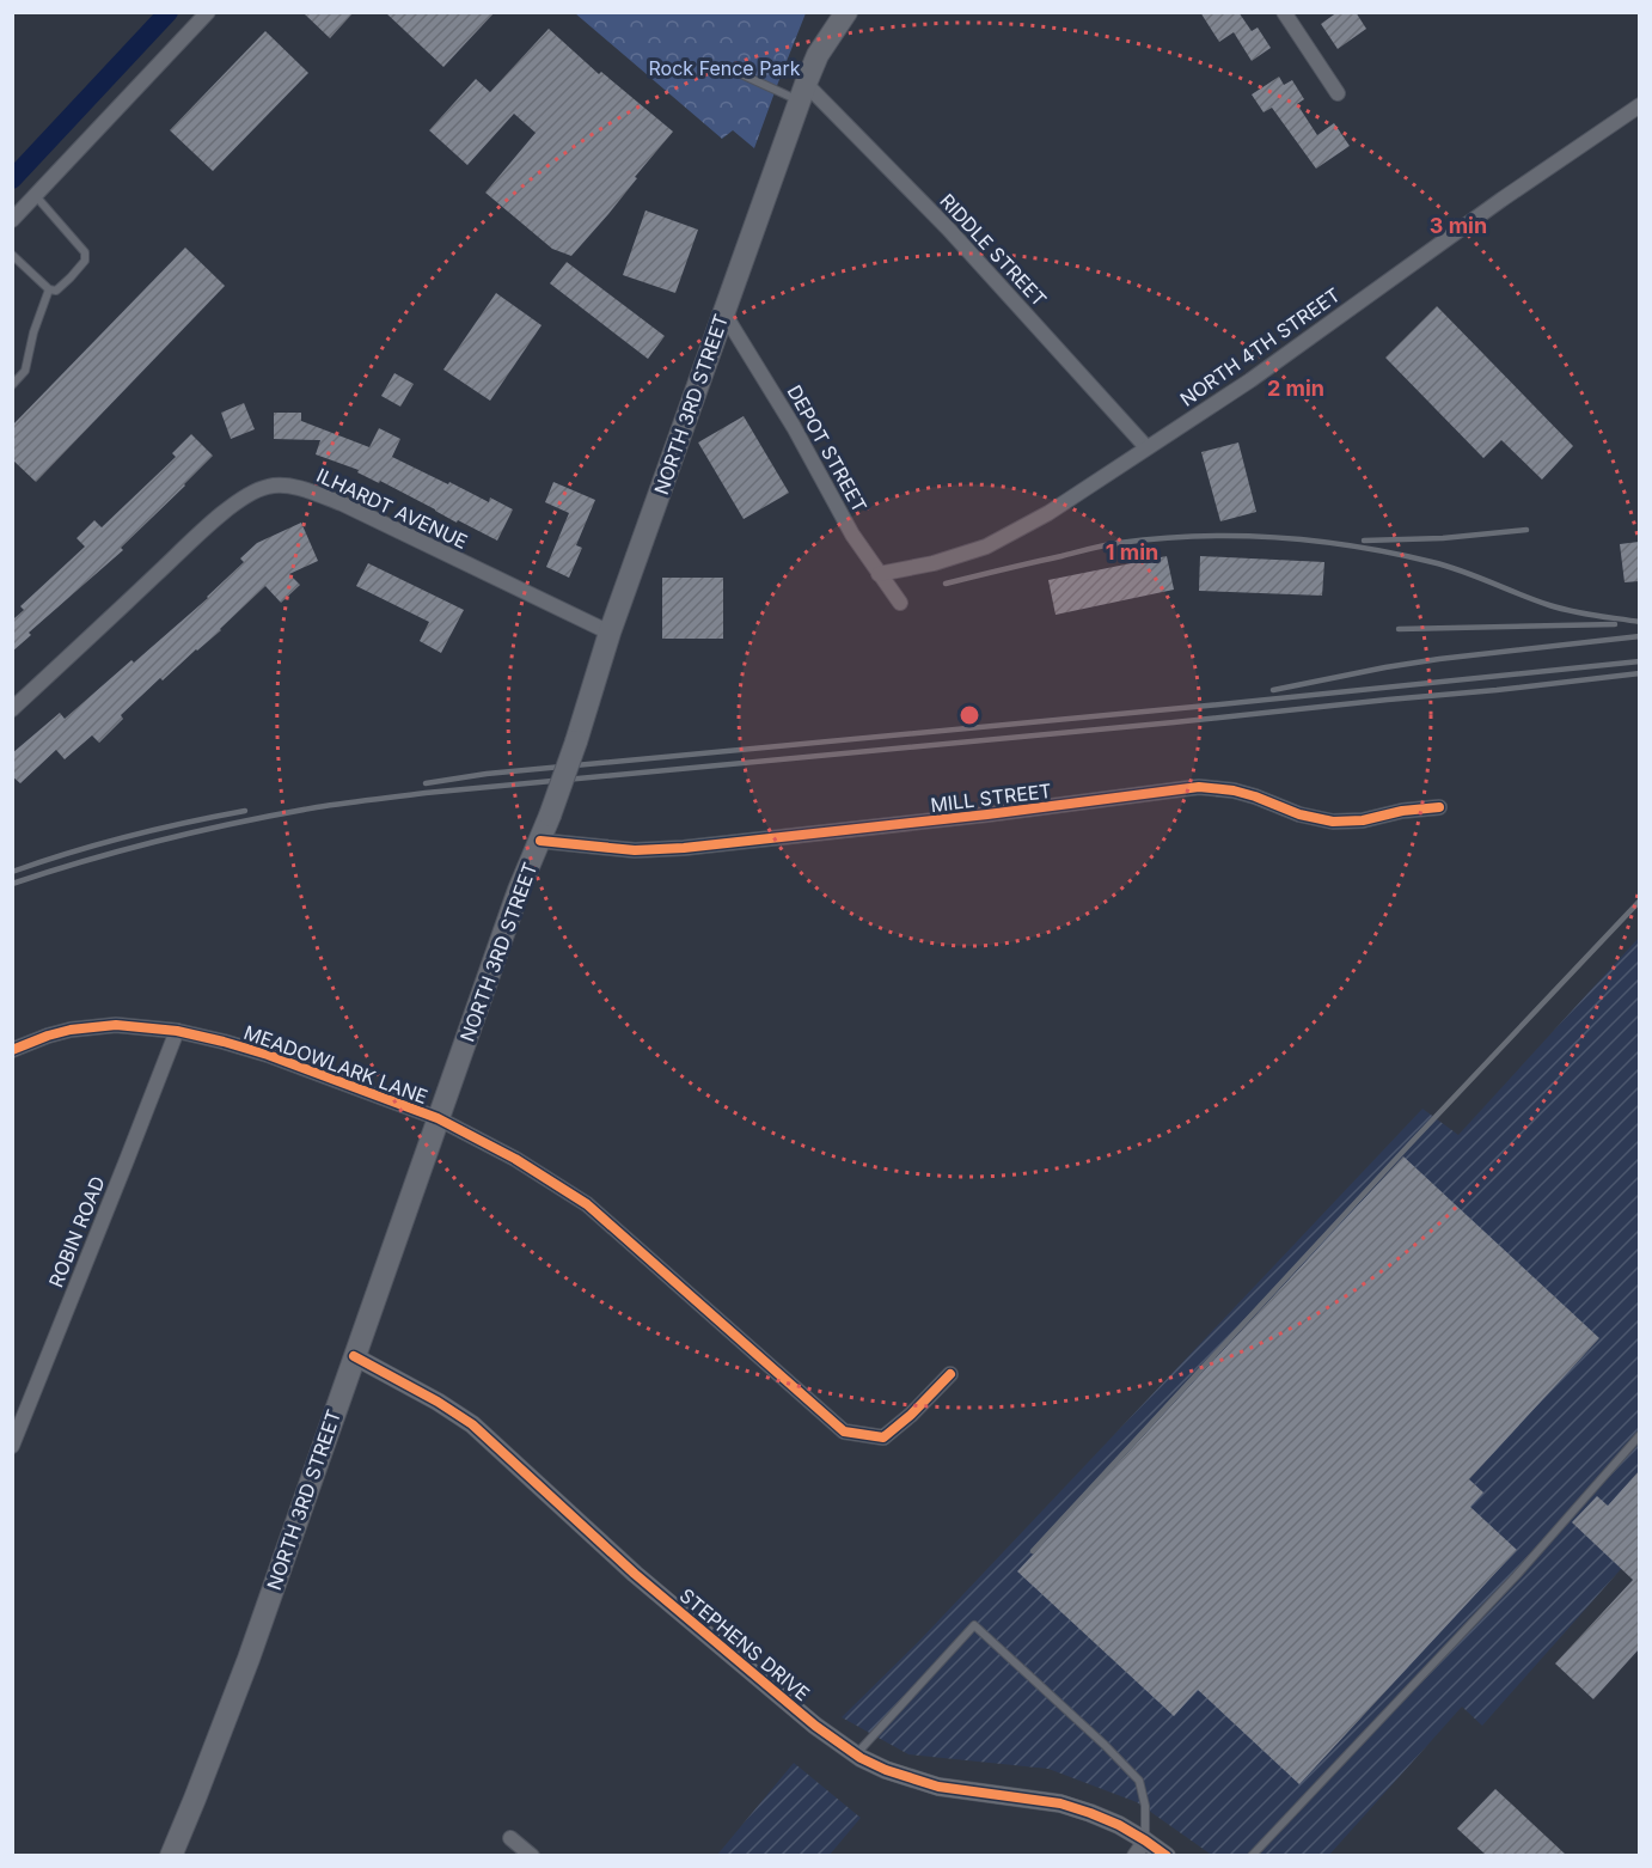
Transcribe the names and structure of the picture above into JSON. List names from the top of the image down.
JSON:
{
  "streets": {
    "main road": ["NORTH 3RD STREET"],
    "street": [
      "RIDDLE STREET",
      "NORTH 4TH STREET",
      "DEPOT STREET",
      "ILHARDT AVENUE",
      "MILL STREET",
      "MEADOWLARK LANE",
      "ROBIN ROAD",
      "STEPHENS DRIVE"
    ]
  },
  "crossings": [
    ["RIDDLE STREET", "NORTH 4TH STREET"],
    ["RIDDLE STREET", "NORTH 3RD STREET"],
    ["NORTH 4TH STREET", "DEPOT STREET"],
    ["NORTH 3RD STREET", "DEPOT STREET"],
    ["NORTH 3RD STREET", "ILHARDT AVENUE"],
    ["NORTH 3RD STREET", "MILL STREET"],
    ["NORTH 3RD STREET", "MEADOWLARK LANE"],
    ["NORTH 3RD STREET", "STEPHENS DRIVE"],
    ["MEADOWLARK LANE", "ROBIN ROAD"]
  ],
  "parks": ["Rock Fence Park"],
  "rings": ["3 min", "2 min", "1 min"]
}
